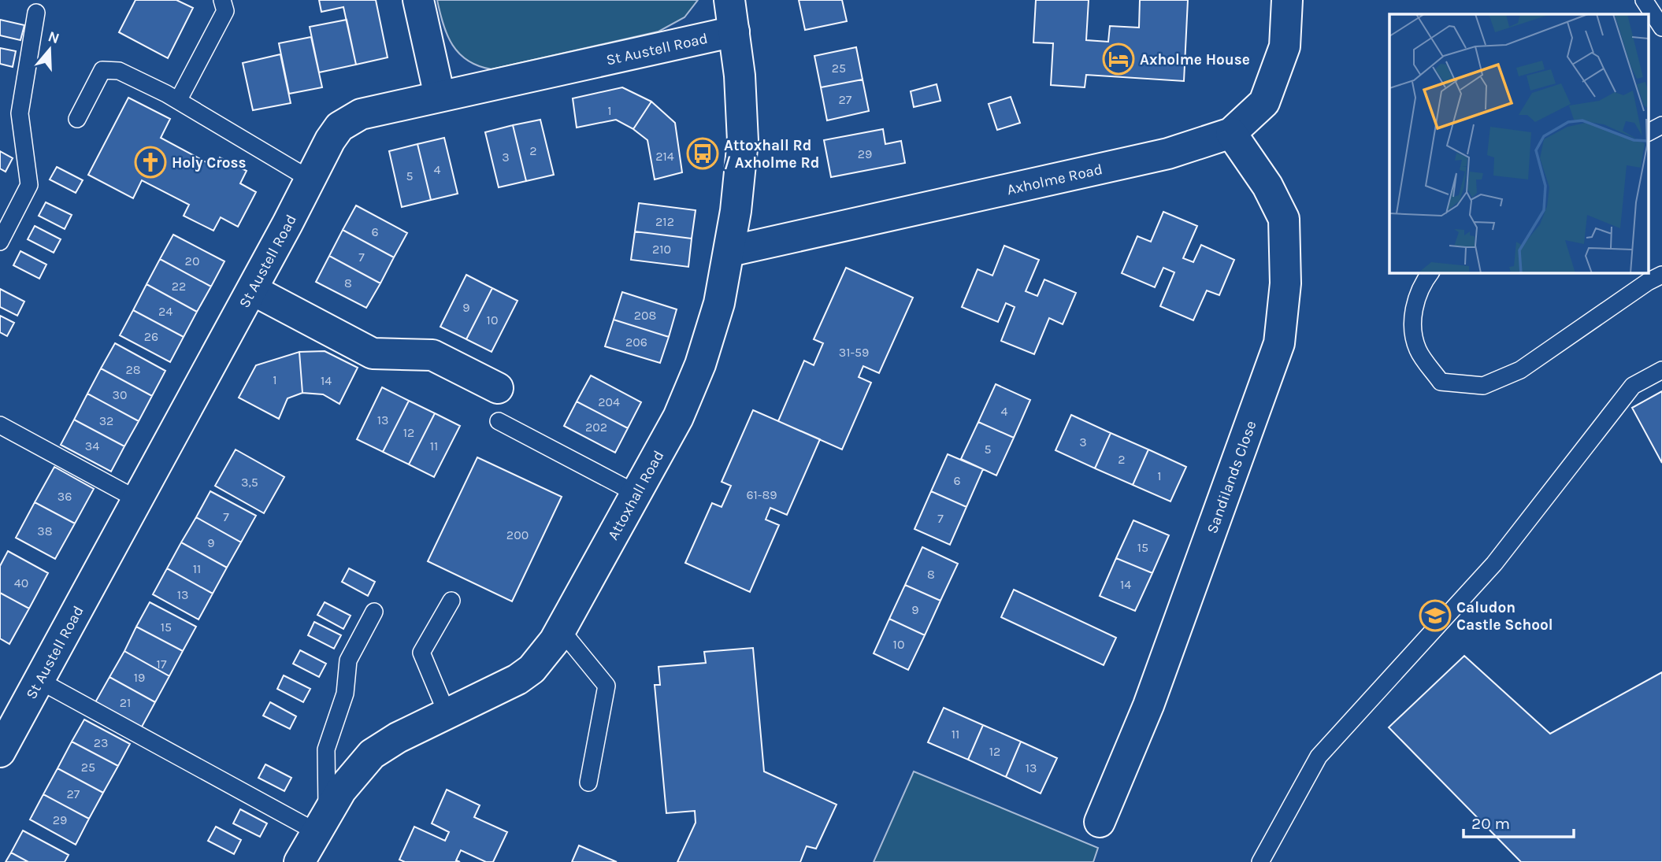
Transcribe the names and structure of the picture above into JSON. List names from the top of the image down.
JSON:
{
  "streets": {
    "street": [
      "St Austell Road",
      "Axholme Road",
      "Sandilands Close",
      "Attoxhall Road"
    ]
  },
  "crossings": [
    ["St Austell Road", "Attoxhall Road"],
    ["Axholme Road", "Sandilands Close"],
    ["Axholme Road", "Attoxhall Road"]
  ],
  "places": {
    "hotel": ["Axholme House"],
    "bus stop": ["Attoxhall Rd / Axholme Rd"],
    "church": ["Holy Cross"],
    "school or university": ["Caludon Castle School"]
  },
  "house_numbers": [
    "25",
    "27",
    "1",
    "2",
    "29",
    "214",
    "3",
    "4",
    "5",
    "212",
    "6",
    "210",
    "7",
    "20",
    "8",
    "22",
    "9",
    "24",
    "208",
    "10",
    "26",
    "206",
    "31-59",
    "28",
    "1",
    "14",
    "30",
    "204",
    "4",
    "13",
    "32",
    "202",
    "12",
    "3",
    "34",
    "11",
    "5",
    "2",
    "1",
    "6",
    "3,5",
    "61-89",
    "36",
    "7",
    "7",
    "38",
    "200",
    "9",
    "15",
    "11",
    "8",
    "40",
    "14",
    "13",
    "9",
    "15",
    "10",
    "17",
    "19",
    "21",
    "11",
    "23",
    "12",
    "25",
    "13",
    "27",
    "29"
  ],
  "scale_bar": "20 m",
  "north": "top"
}
